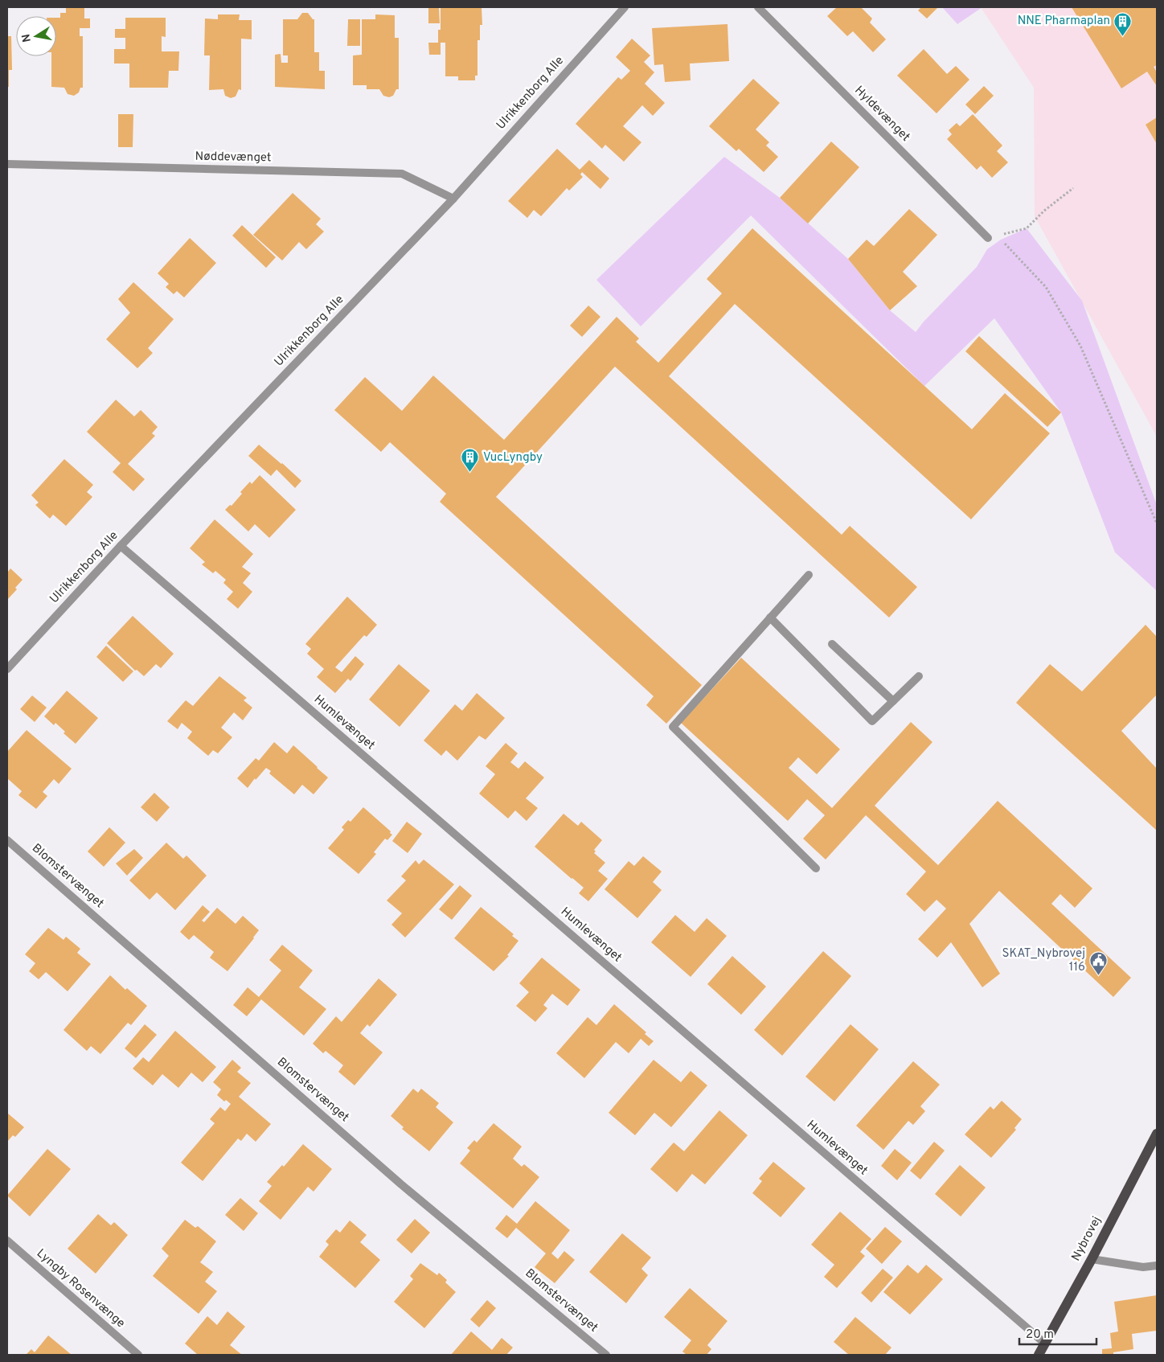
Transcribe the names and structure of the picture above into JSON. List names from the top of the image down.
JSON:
{
  "streets": {
    "main road": ["Nybrovej"],
    "street": [
      "Ulrikkenborg Alle",
      "Hyldevænget",
      "Nøddevænget",
      "Humlevænget",
      "Blomstervænget",
      "Lyngby Rosenvænge"
    ]
  },
  "crossings": [
    ["Ulrikkenborg Alle", "Nøddevænget"],
    ["Ulrikkenborg Alle", "Humlevænget"],
    ["Humlevænget", "Nybrovej"]
  ],
  "places": {
    "building": ["NNE Pharmaplan", "VucLyngby"],
    "public building": ["SKAT_Nybrovej 116"]
  },
  "scale_bar": "20 m",
  "north": "left"
}
